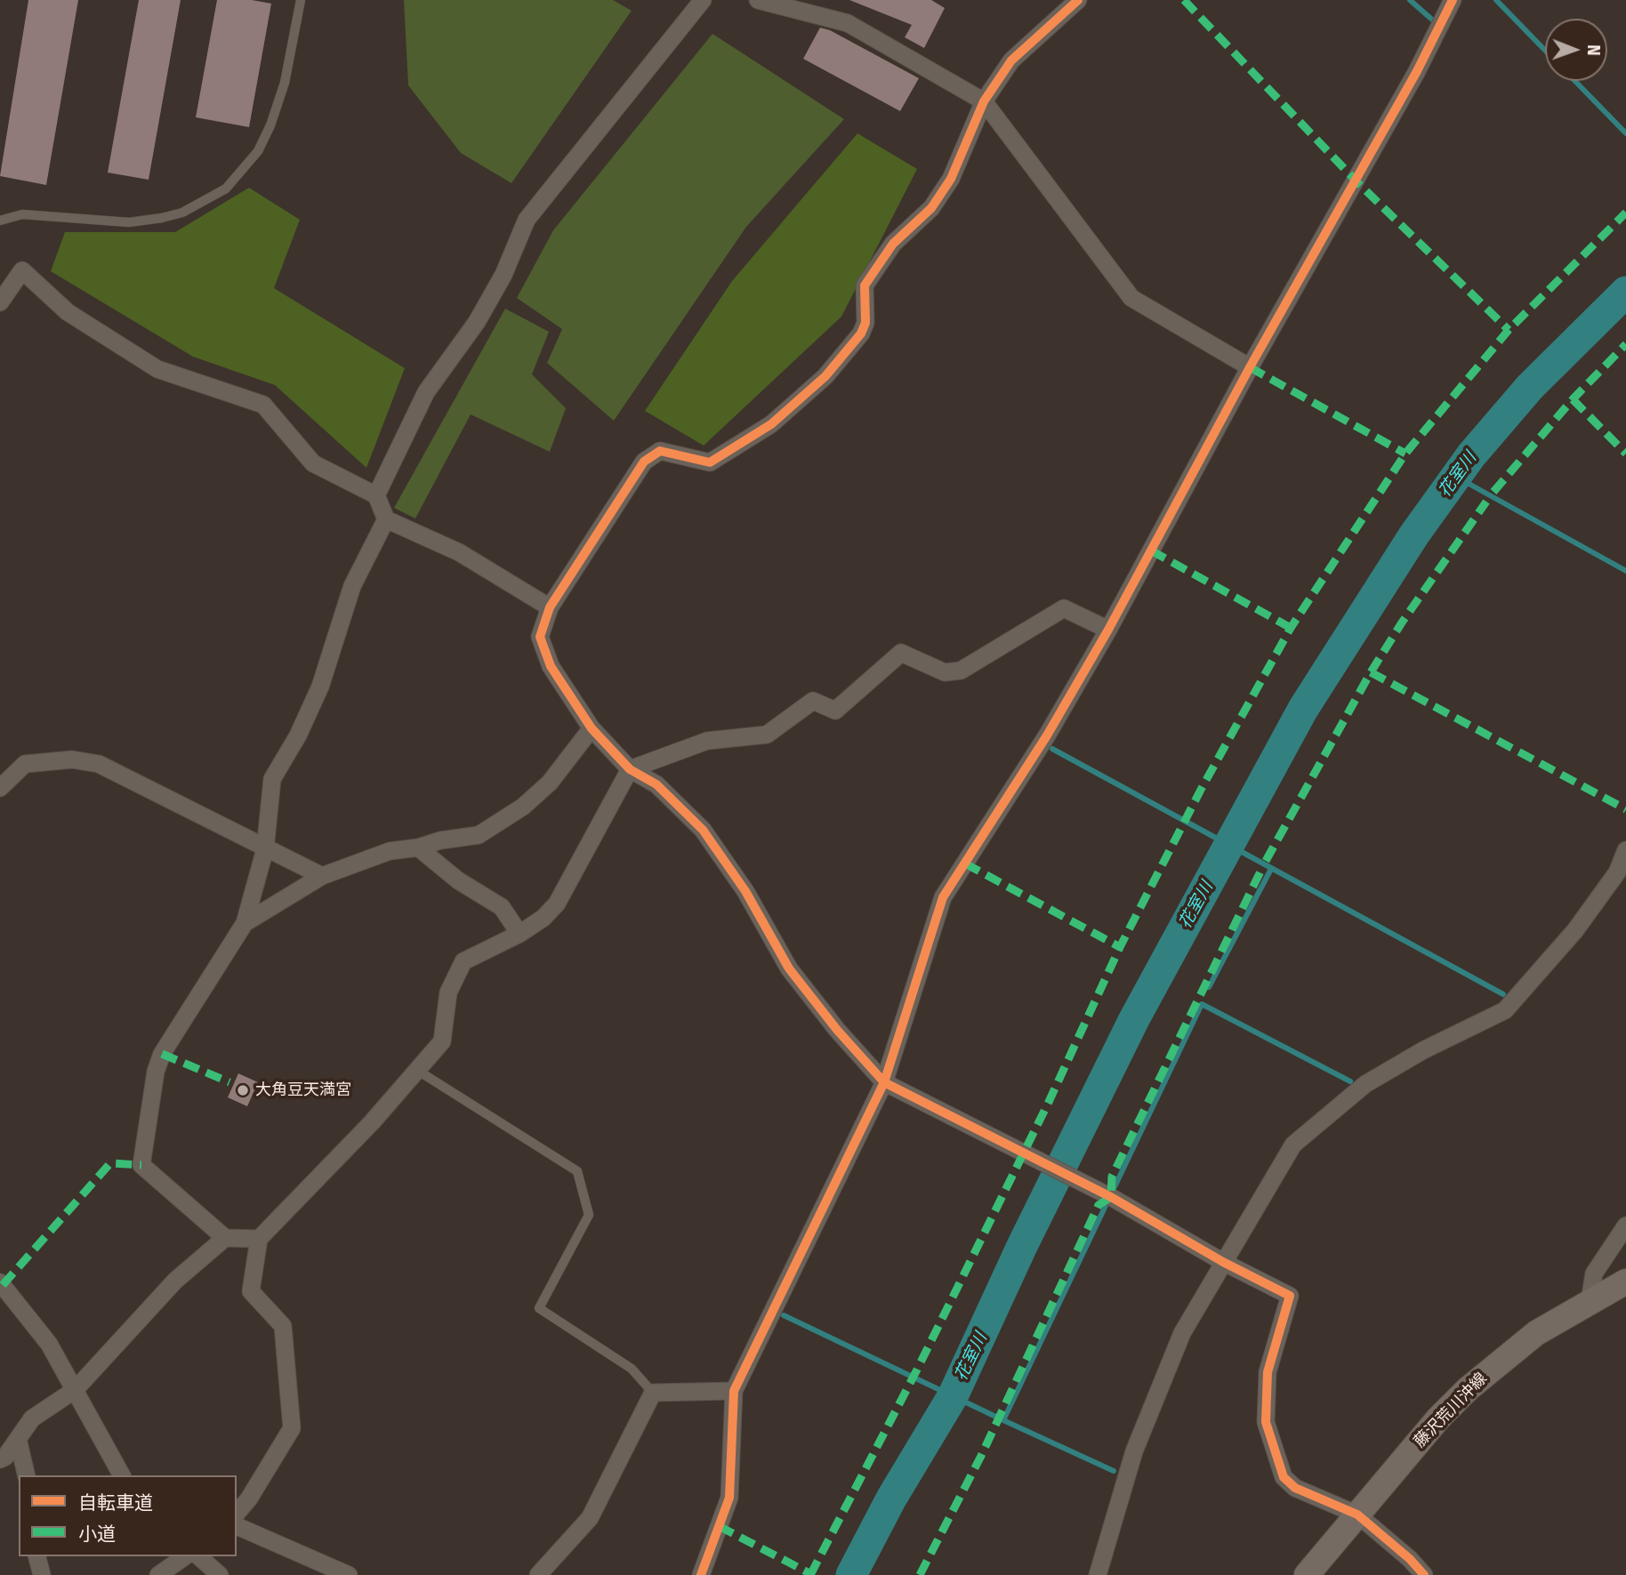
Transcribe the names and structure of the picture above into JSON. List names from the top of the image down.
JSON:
{
  "streets": {
    "main road": ["藤沢荒川沖線"]
  },
  "water": ["花室川"],
  "places": ["大角豆天満宮"],
  "legend": ["自転車道", "小道"],
  "north": "right"
}
